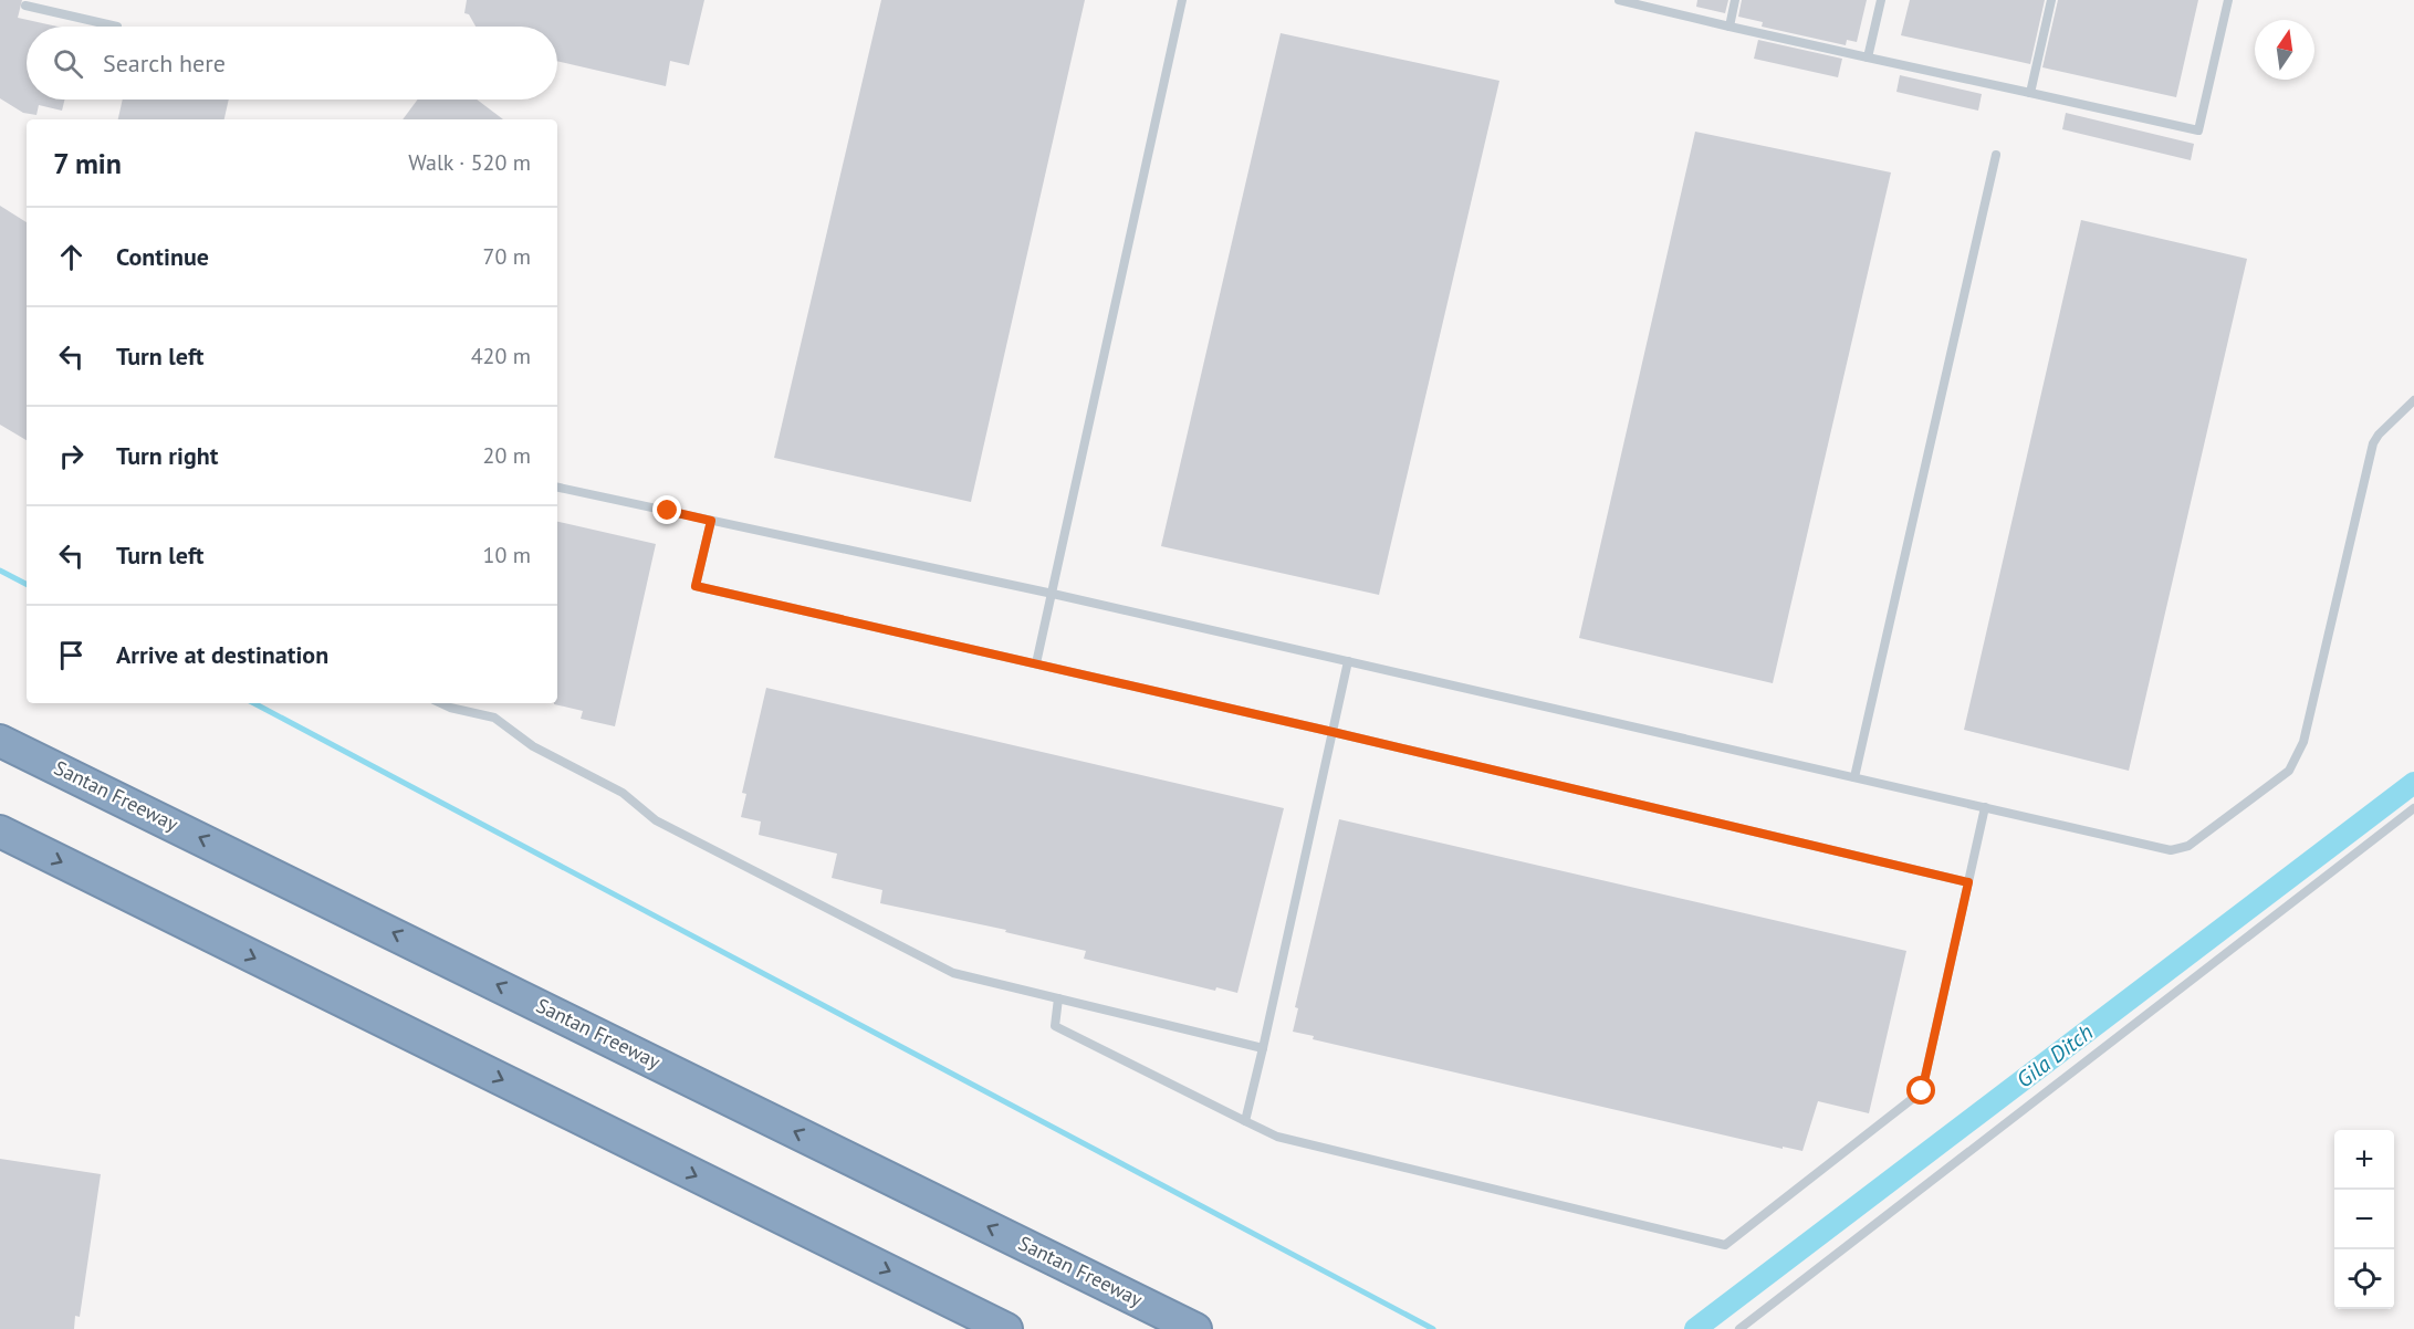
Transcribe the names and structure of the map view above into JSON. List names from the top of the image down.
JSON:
{
  "streets": {
    "highway": ["Santan Freeway"]
  },
  "water": ["Gila Ditch"],
  "north": "top",
  "page": {
    "search": "Search here",
    "heading": ["7 min", "Walk · 520 m"],
    "list": [
      ["Continue", "70 m"],
      ["Turn left", "420 m"],
      ["Turn right", "20 m"],
      ["Turn left", "10 m"],
      "Arrive at destination"
    ],
    "map_buttons": ["+", "−"]
  }
}
